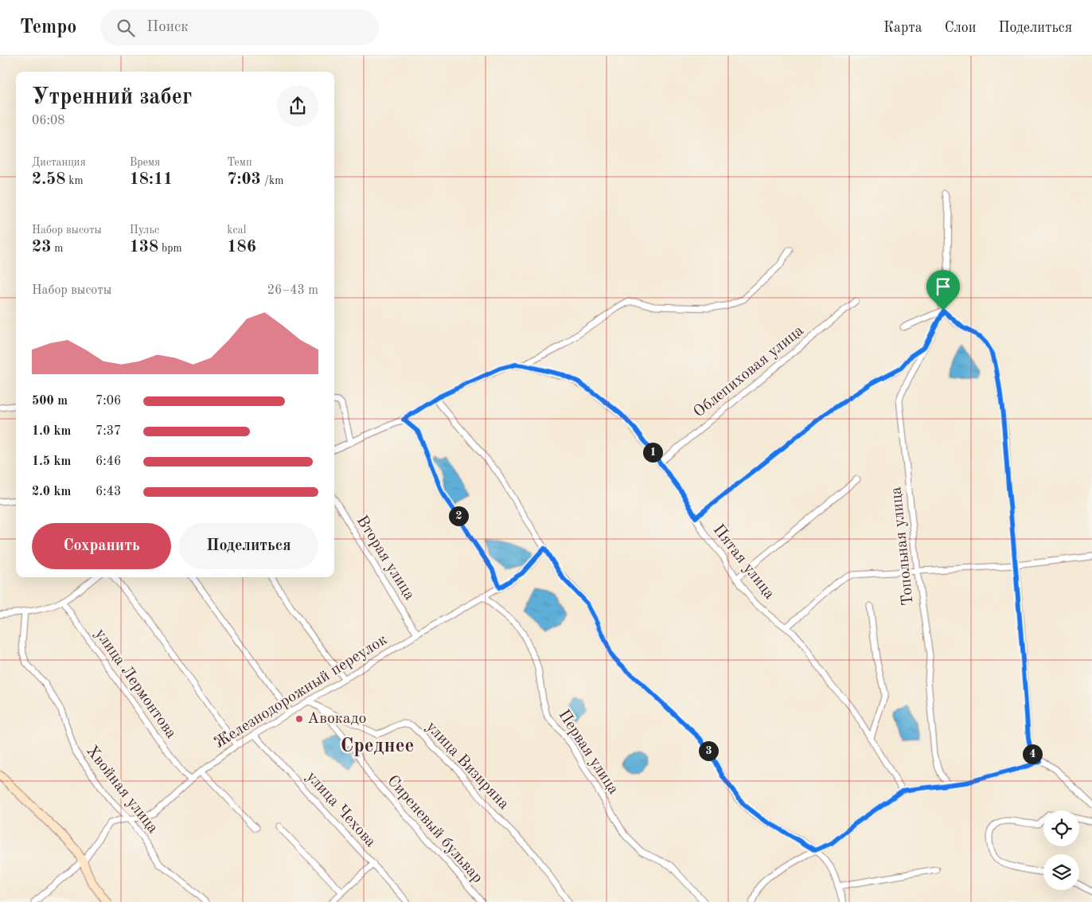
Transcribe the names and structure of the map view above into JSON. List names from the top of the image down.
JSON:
{
  "streets": {
    "street": [
      "Облепиховая улица",
      "Топольная улица",
      "Вторая улица",
      "Пятая улица",
      "улица Лермонтова",
      "Железнодорожный переулок",
      "Первая улица",
      "улица Визиряна",
      "Хвойная улица",
      "улица Чехова",
      "Сиреневый бульвар"
    ]
  },
  "crossings": [
    ["Облепиховая улица", "Пятая улица"],
    ["Вторая улица", "Железнодорожный переулок"],
    ["улица Лермонтова", "Железнодорожный переулок"],
    ["Железнодорожный переулок", "Первая улица"],
    ["Железнодорожный переулок", "Хвойная улица"],
    ["Железнодорожный переулок", "улица Чехова"],
    ["Железнодорожный переулок", "Сиреневый бульвар"],
    ["улица Визиряна", "Сиреневый бульвар"]
  ],
  "districts": ["Среднее"],
  "places": ["Авокадо"],
  "page": {
    "header": "Tempo",
    "search": "Поиск",
    "nav": ["Карта", "Слои", "Поделиться"],
    "heading": ["Утренний забег", "06:08"],
    "stats": [
      ["Дистанция", "2.58 km"],
      ["Время", "18:11"],
      ["Темп", "7:03 /km"],
      ["Набор высоты", "23 m"],
      ["Пульс", "138 bpm"],
      ["kcal", "186"]
    ],
    "chart": ["Набор высоты", "26–43 m"],
    "list": [
      {
        "name": "500 m",
        "note": "7:06"
      },
      {
        "name": "1.0 km",
        "note": "7:37"
      },
      {
        "name": "1.5 km",
        "note": "6:46"
      },
      {
        "name": "2.0 km",
        "note": "6:43"
      }
    ],
    "pins": [
      "1",
      "2",
      "3",
      "4"
    ],
    "buttons": ["Сохранить", "Поделиться"]
  }
}
